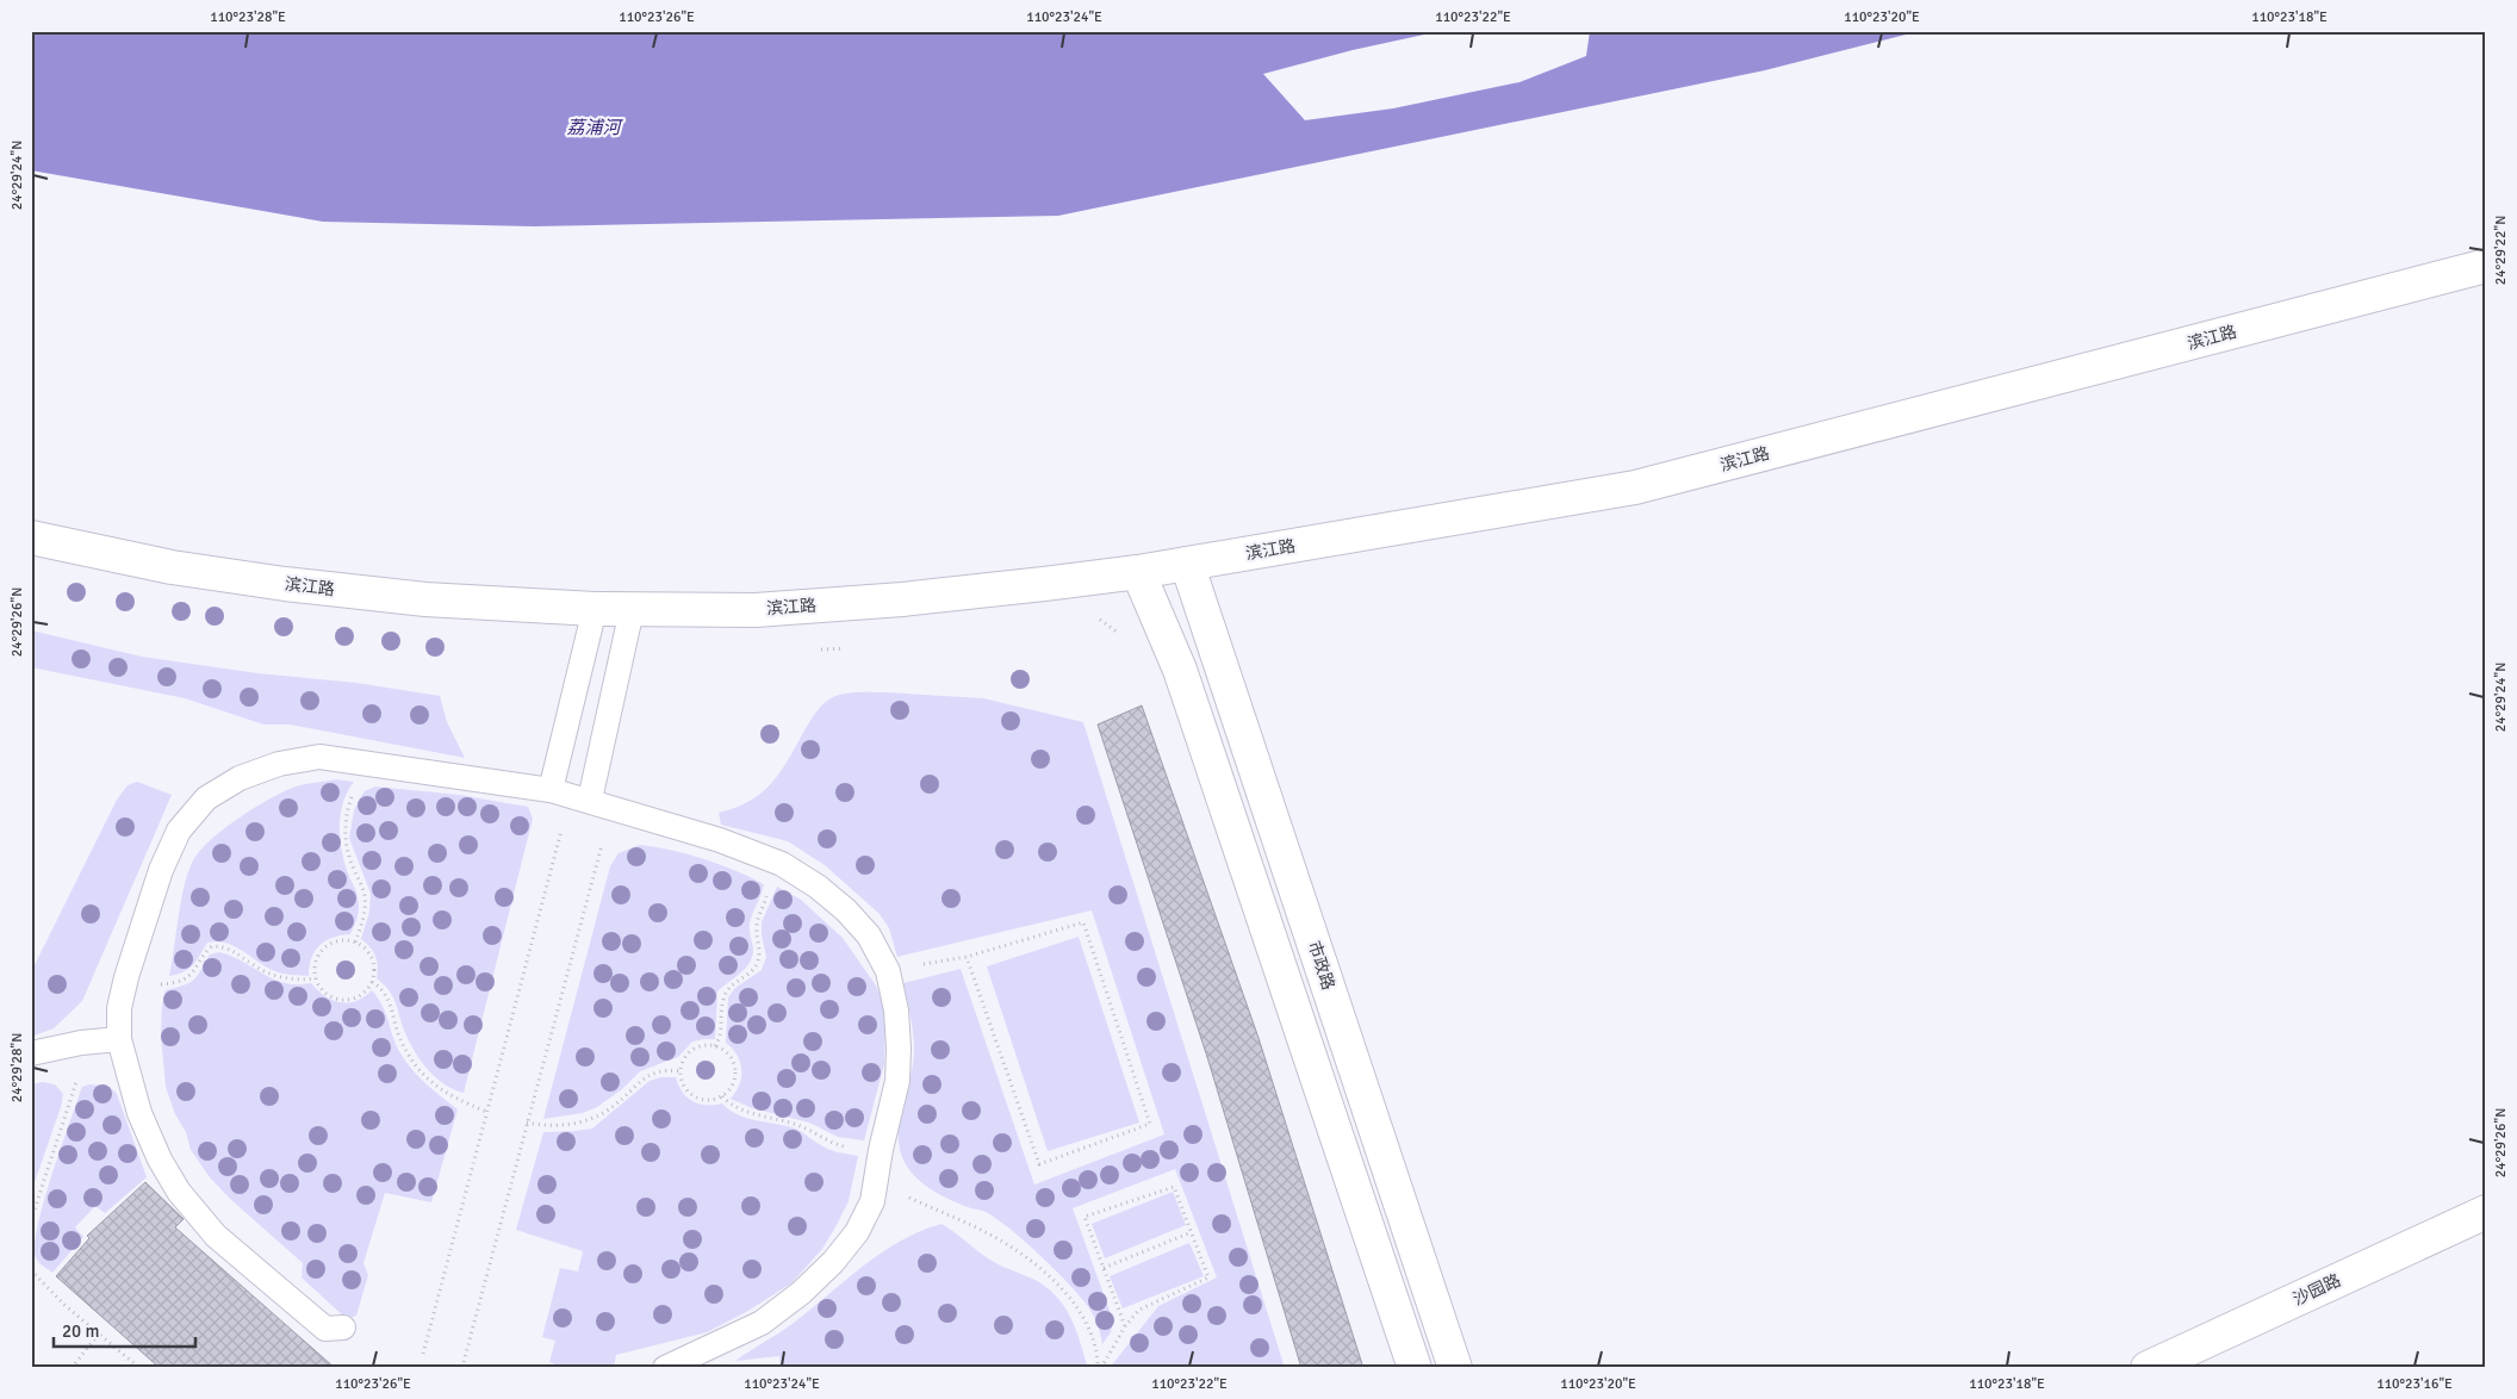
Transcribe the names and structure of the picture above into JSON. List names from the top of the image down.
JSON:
{
  "streets": {
    "main road": ["滨江路", "市政路", "沙园路"]
  },
  "crossings": [
    ["滨江路", "市政路"]
  ],
  "water": ["荔浦河"],
  "scale_bar": "20 m",
  "coordinates": [
    "110°23'28\"E",
    "110°23'26\"E",
    "110°23'24\"E",
    "110°23'22\"E",
    "110°23'20\"E",
    "110°23'18\"E",
    "24°29'24\"N",
    "24°29'22\"N",
    "24°29'26\"N",
    "24°29'28\"N",
    "110°23'16\"E"
  ]
}
